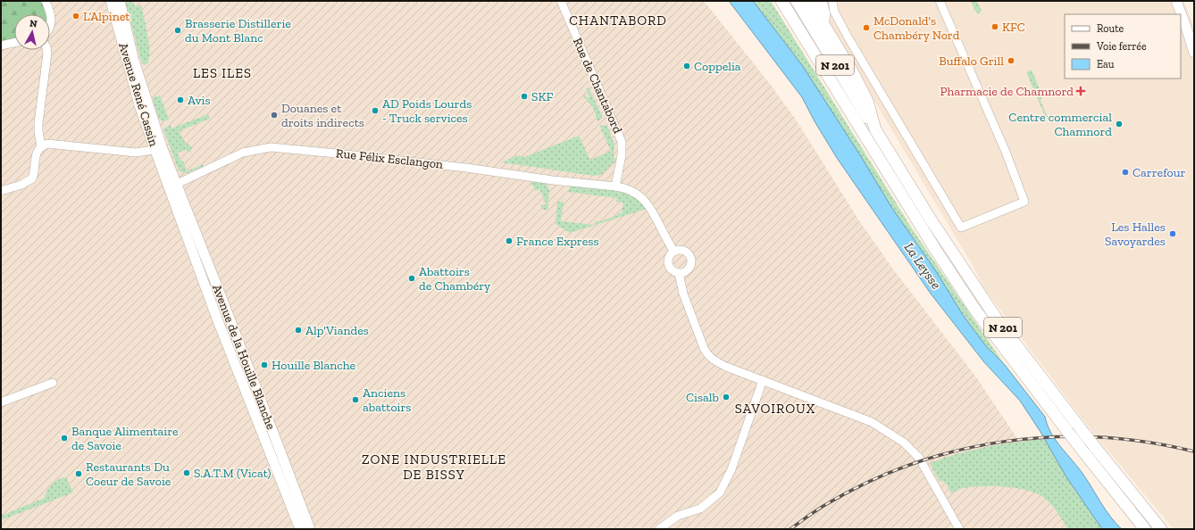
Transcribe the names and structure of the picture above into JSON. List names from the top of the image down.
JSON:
{
  "streets": {
    "highway": ["N 201"],
    "main road": ["Avenue René Cassin", "Avenue de la Houille Blanche"],
    "street": ["Rue de Chantabord", "Rue Félix Esclangon"]
  },
  "crossings": [
    ["Rue de Chantabord", "Rue Félix Esclangon"],
    ["Avenue René Cassin", "Rue Félix Esclangon"],
    ["Avenue René Cassin", "Avenue de la Houille Blanche"],
    ["Rue Félix Esclangon", "Avenue de la Houille Blanche"]
  ],
  "districts": [
    "CHANTABORD",
    "LES ILES",
    "SAVOIROUX",
    "ZONE INDUSTRIELLE DE BISSY"
  ],
  "water": ["La Leysse"],
  "places": {
    "other": [
      "L’Alpinet",
      "KFC",
      "McDonald's Chambéry Nord",
      "Brasserie Distillerie du Mont Blanc",
      "Buffalo Grill",
      "Coppelia",
      "SKF",
      "Avis",
      "AD Poids Lourds - Truck services",
      "Douanes et droits indirects",
      "Centre commercial Chamnord",
      "Carrefour",
      "Les Halles Savoyardes",
      "France Express",
      "Abattoirs de Chambéry",
      "Alp'Viandes",
      "Houille Blanche",
      "Cisalb",
      "Anciens abattoirs",
      "Banque Alimentaire de Savoie",
      "S.A.T.M (Vicat)",
      "Restaurants Du Coeur de Savoie"
    ],
    "health": ["Pharmacie de Chamnord"]
  },
  "legend": ["Route", "Voie ferrée", "Eau"],
  "north": "top"
}
